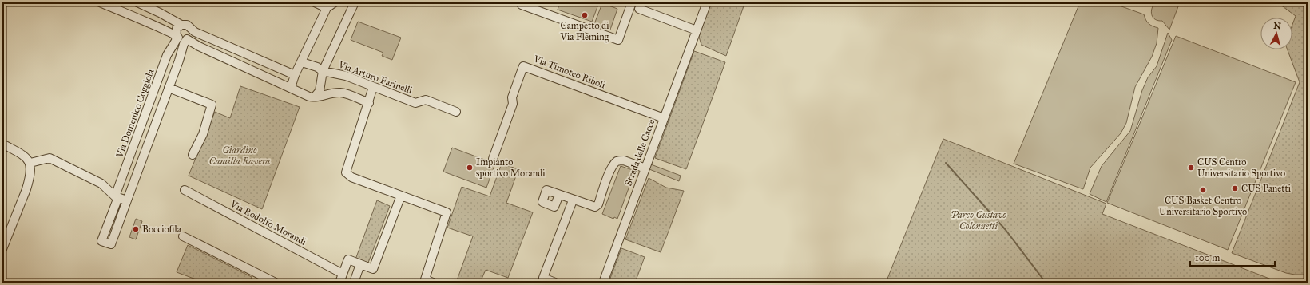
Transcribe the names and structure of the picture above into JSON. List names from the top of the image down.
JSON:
{
  "streets": {
    "street": [
      "Via Timoteo Riboli",
      "Via Arturo Farinelli",
      "Via Domenico Coggiola",
      "Strada delle Cacce",
      "Via Rodolfo Morandi"
    ]
  },
  "crossings": [
    ["Via Timoteo Riboli", "Strada delle Cacce"]
  ],
  "parks": ["Giardino Camilla Ravera", "Parco Gustavo Colonnetti"],
  "places": [
    "Campetto di Via Fleming",
    "Impianto sportivo Morandi",
    "CUS Centro Universitario Sportivo",
    "CUS Panetti",
    "CUS Basket Centro Universitario Sportivo",
    "Bocciofila"
  ],
  "scale_bar": "100 m",
  "north": "top"
}
